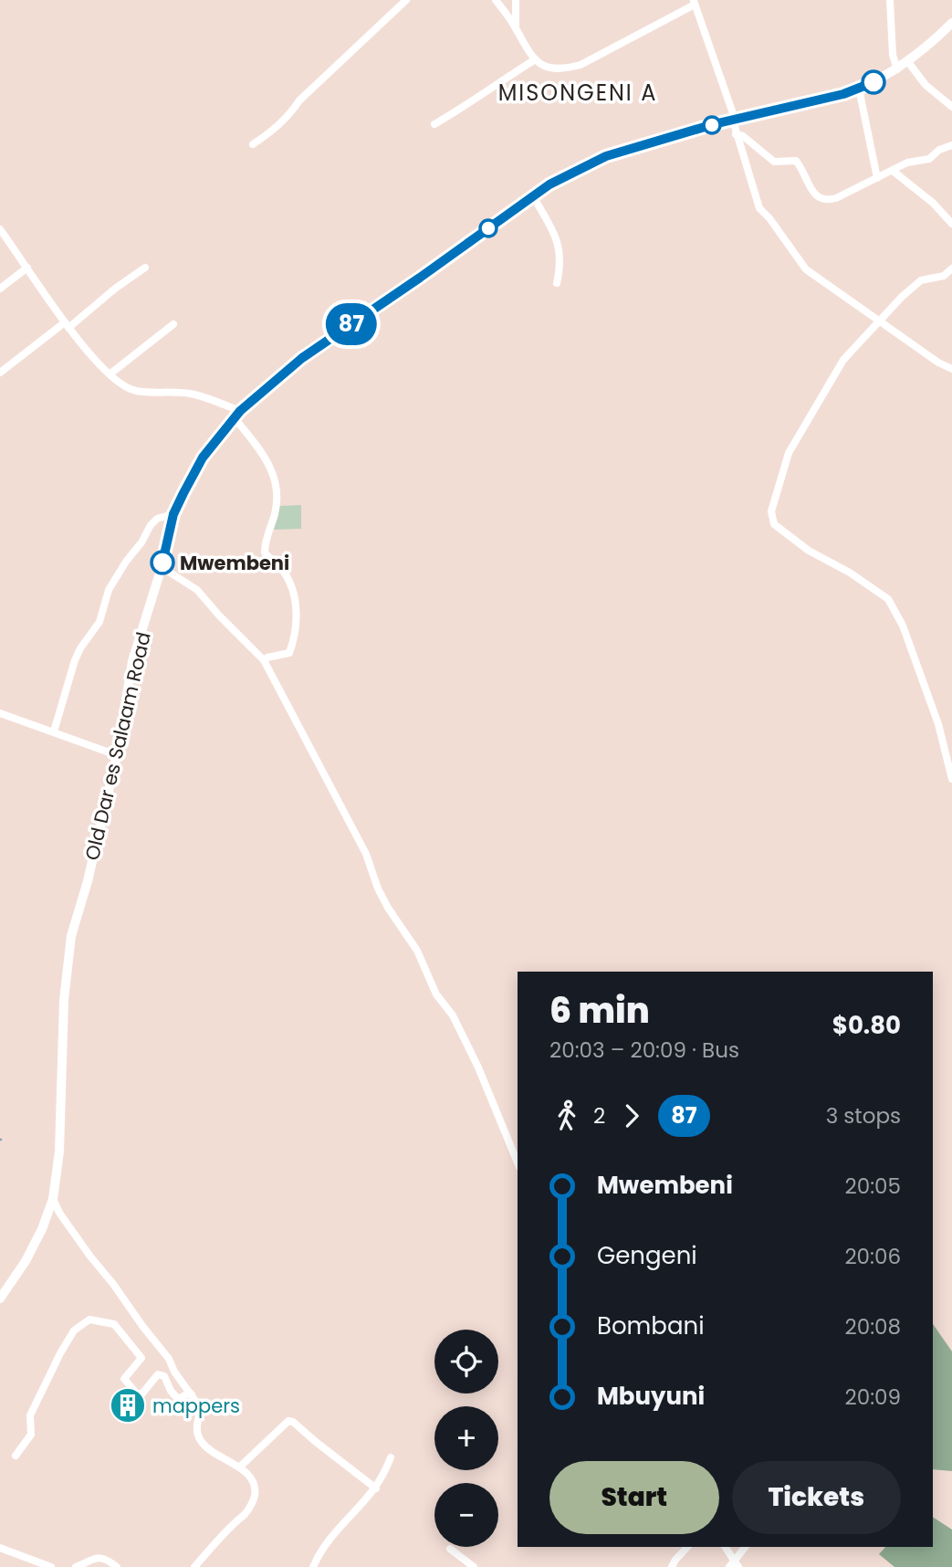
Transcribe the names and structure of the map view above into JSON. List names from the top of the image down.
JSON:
{
  "streets": {
    "street": ["Old Dar es Salaam Road"]
  },
  "districts": ["MISONGENI A"],
  "places": {
    "other": ["Mwembeni"],
    "building": ["mappers"]
  },
  "lines": ["bus line 87"],
  "page": {
    "on_map": "87",
    "heading": ["6 min", "20:03 – 20:09 · Bus", "$0.80"],
    "legs": ["2", "87", "3 stops"],
    "list": [
      {
        "name": "Mwembeni",
        "value": "20:05"
      },
      {
        "name": "Gengeni",
        "value": "20:06"
      },
      {
        "name": "Bombani",
        "value": "20:08"
      },
      {
        "name": "Mbuyuni",
        "value": "20:09"
      }
    ],
    "map_buttons": ["+", "−"],
    "buttons": ["Start", "Tickets"]
  }
}
